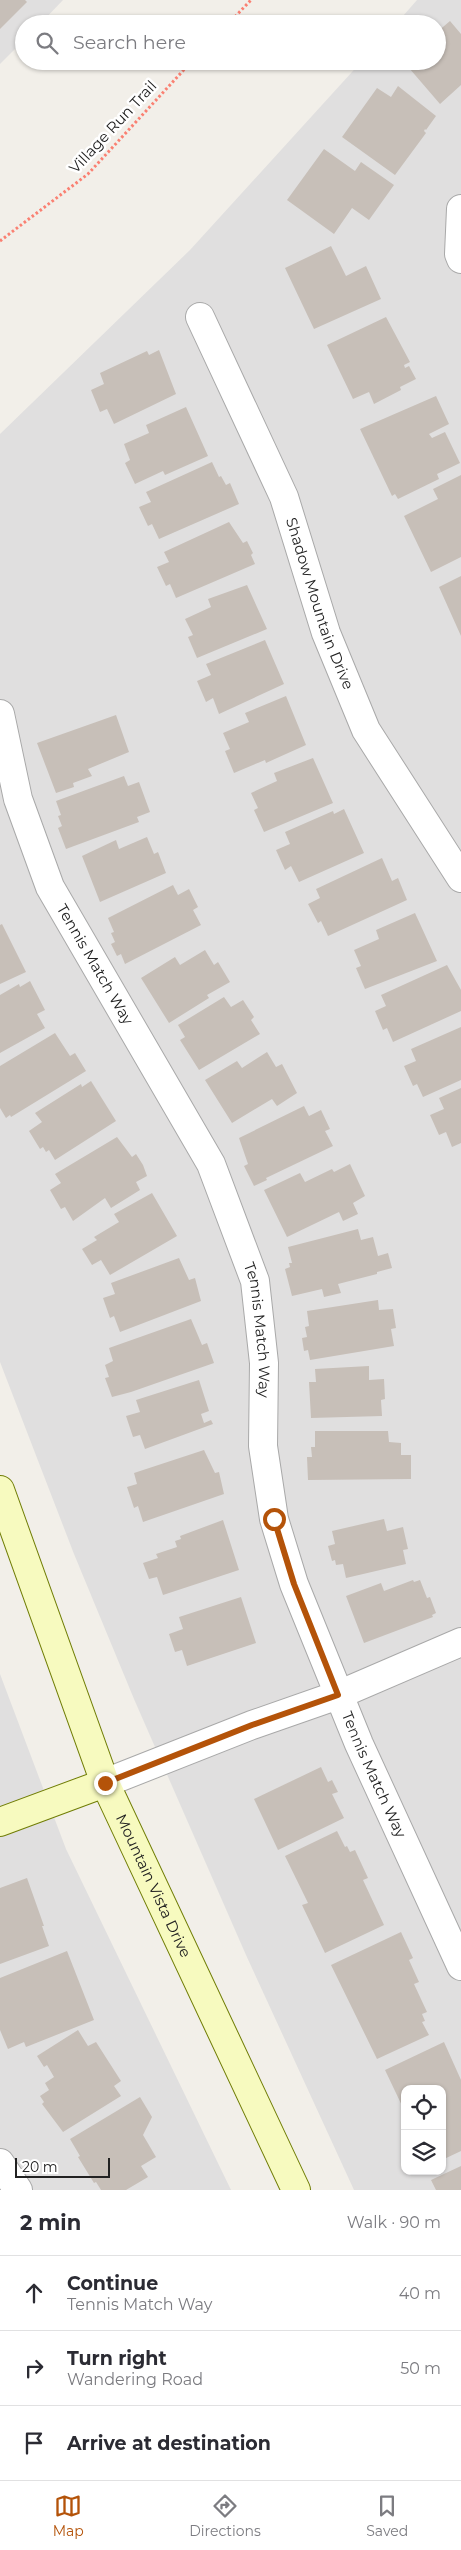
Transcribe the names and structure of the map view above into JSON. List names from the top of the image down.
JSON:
{
  "streets": {
    "main road": ["Mountain Vista Drive"],
    "street": ["Shadow Mountain Drive", "Tennis Match Way"],
    "path": ["Village Run Trail"]
  },
  "scale_bar": "20 m",
  "page": {
    "search": "Search here",
    "scale": "20 m",
    "heading": ["2 min", "Walk · 90 m"],
    "list": [
      ["Continue", "Tennis Match Way", "40 m"],
      ["Turn right", "Wandering Road", "50 m"],
      "Arrive at destination"
    ],
    "nav": ["Map", "Directions", "Saved"]
  }
}
